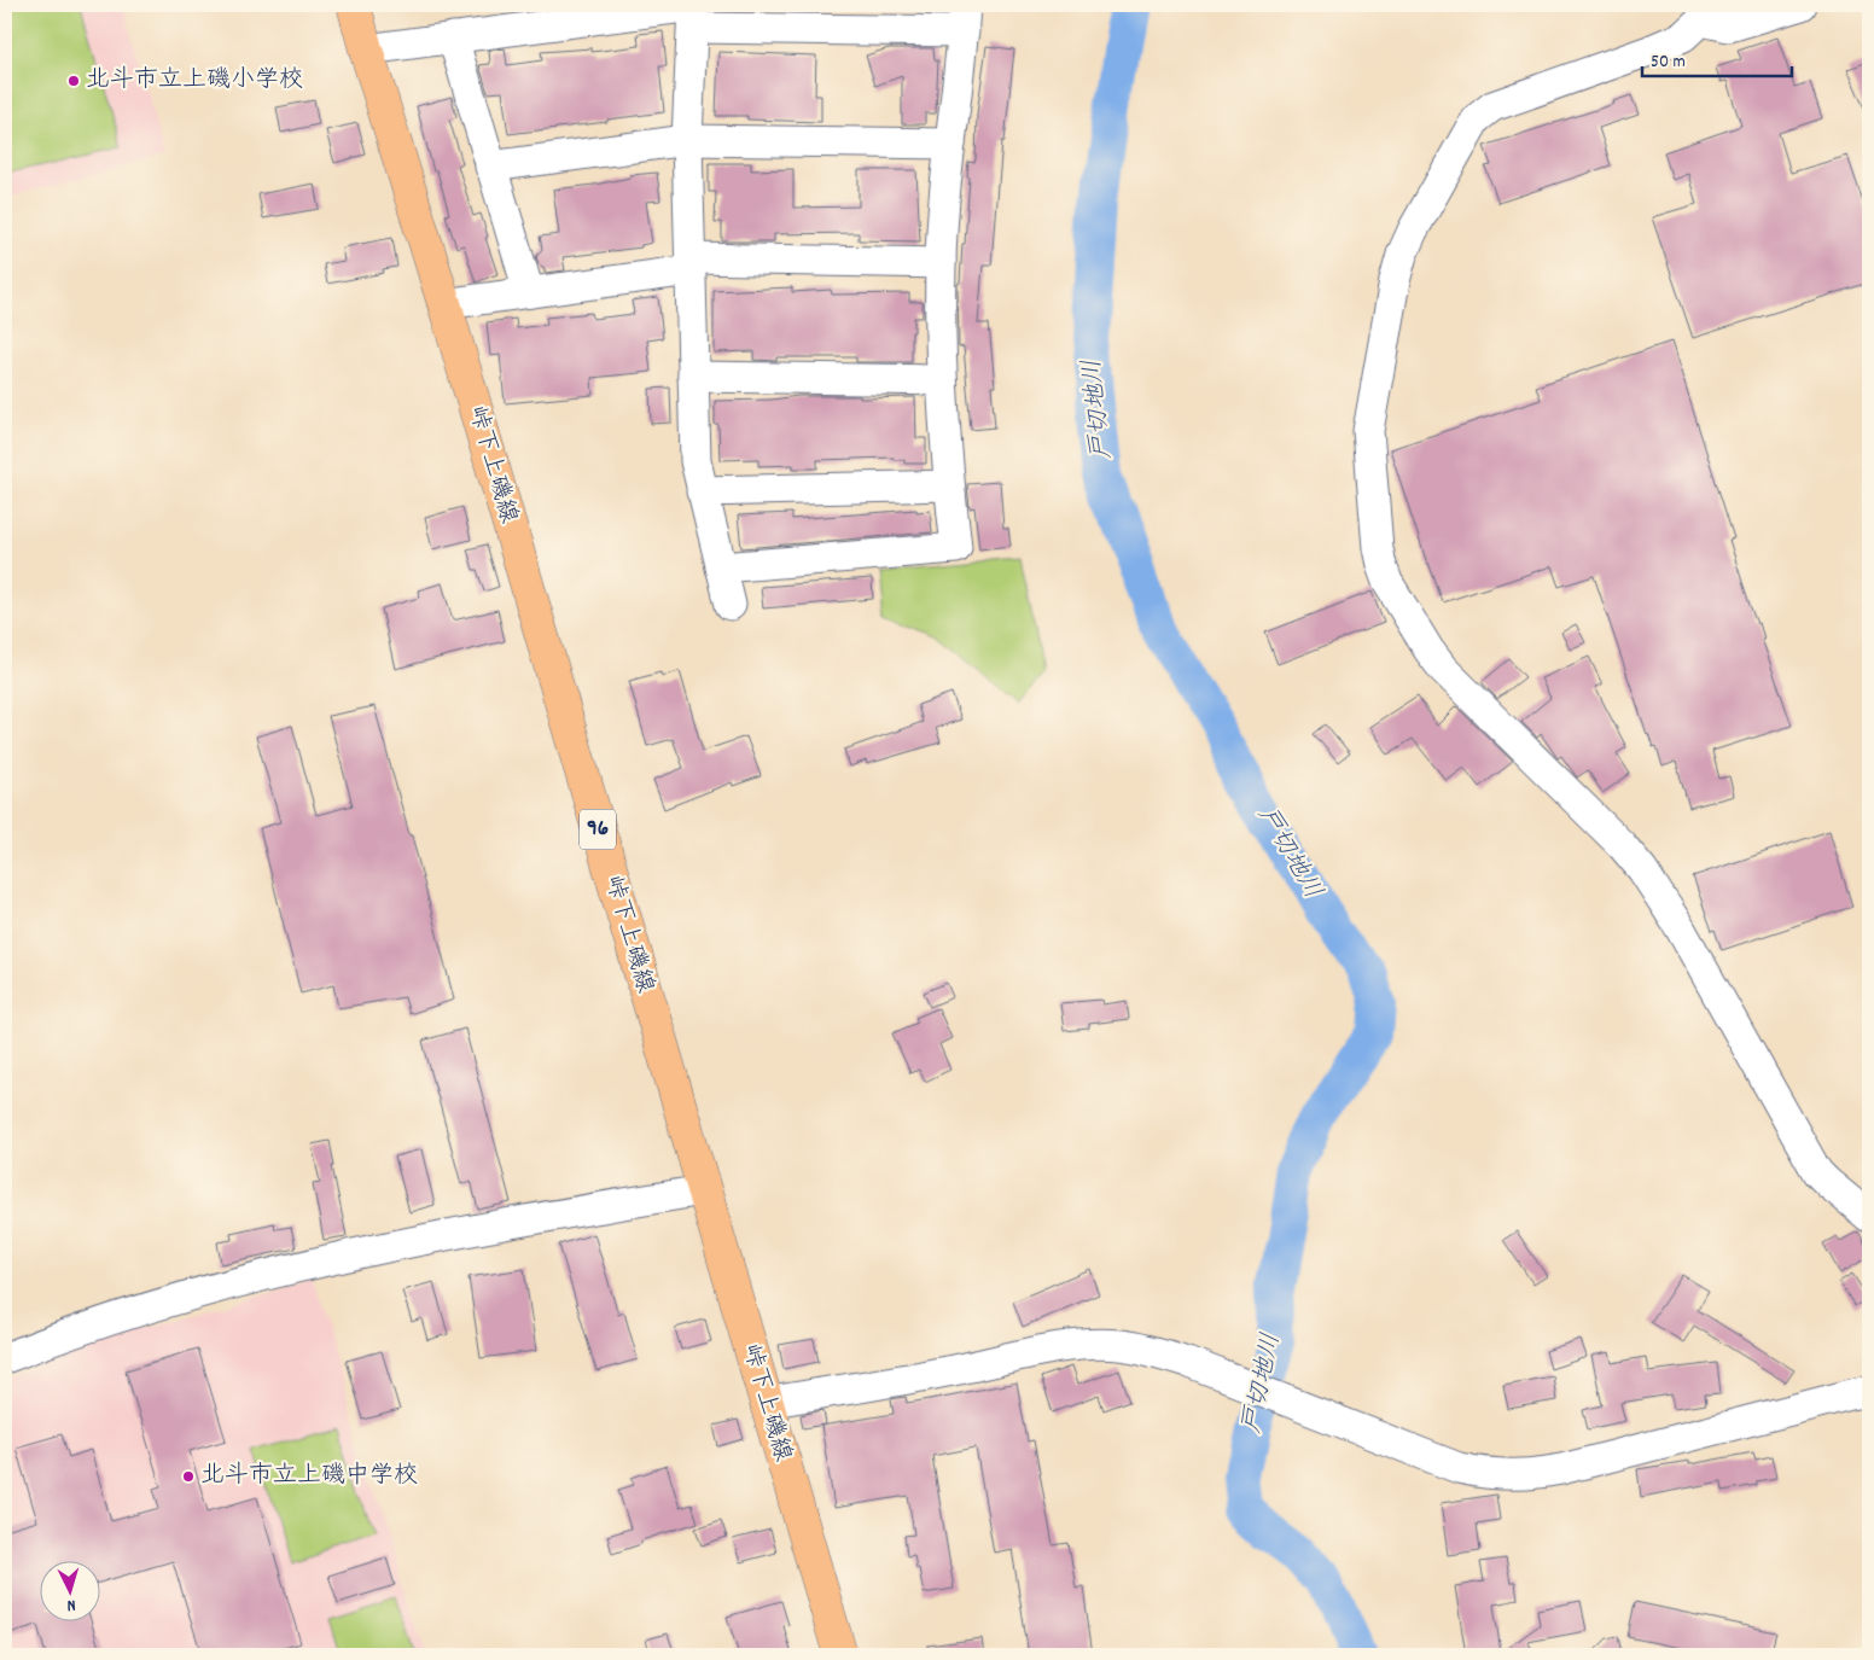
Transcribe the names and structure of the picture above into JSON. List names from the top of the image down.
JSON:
{
  "streets": {
    "main road": ["峠下上磯線", "96"]
  },
  "water": ["戸切地川"],
  "places": ["北斗市立上磯小学校", "北斗市立上磯中学校"],
  "scale_bar": "50 m",
  "north": "bottom"
}
